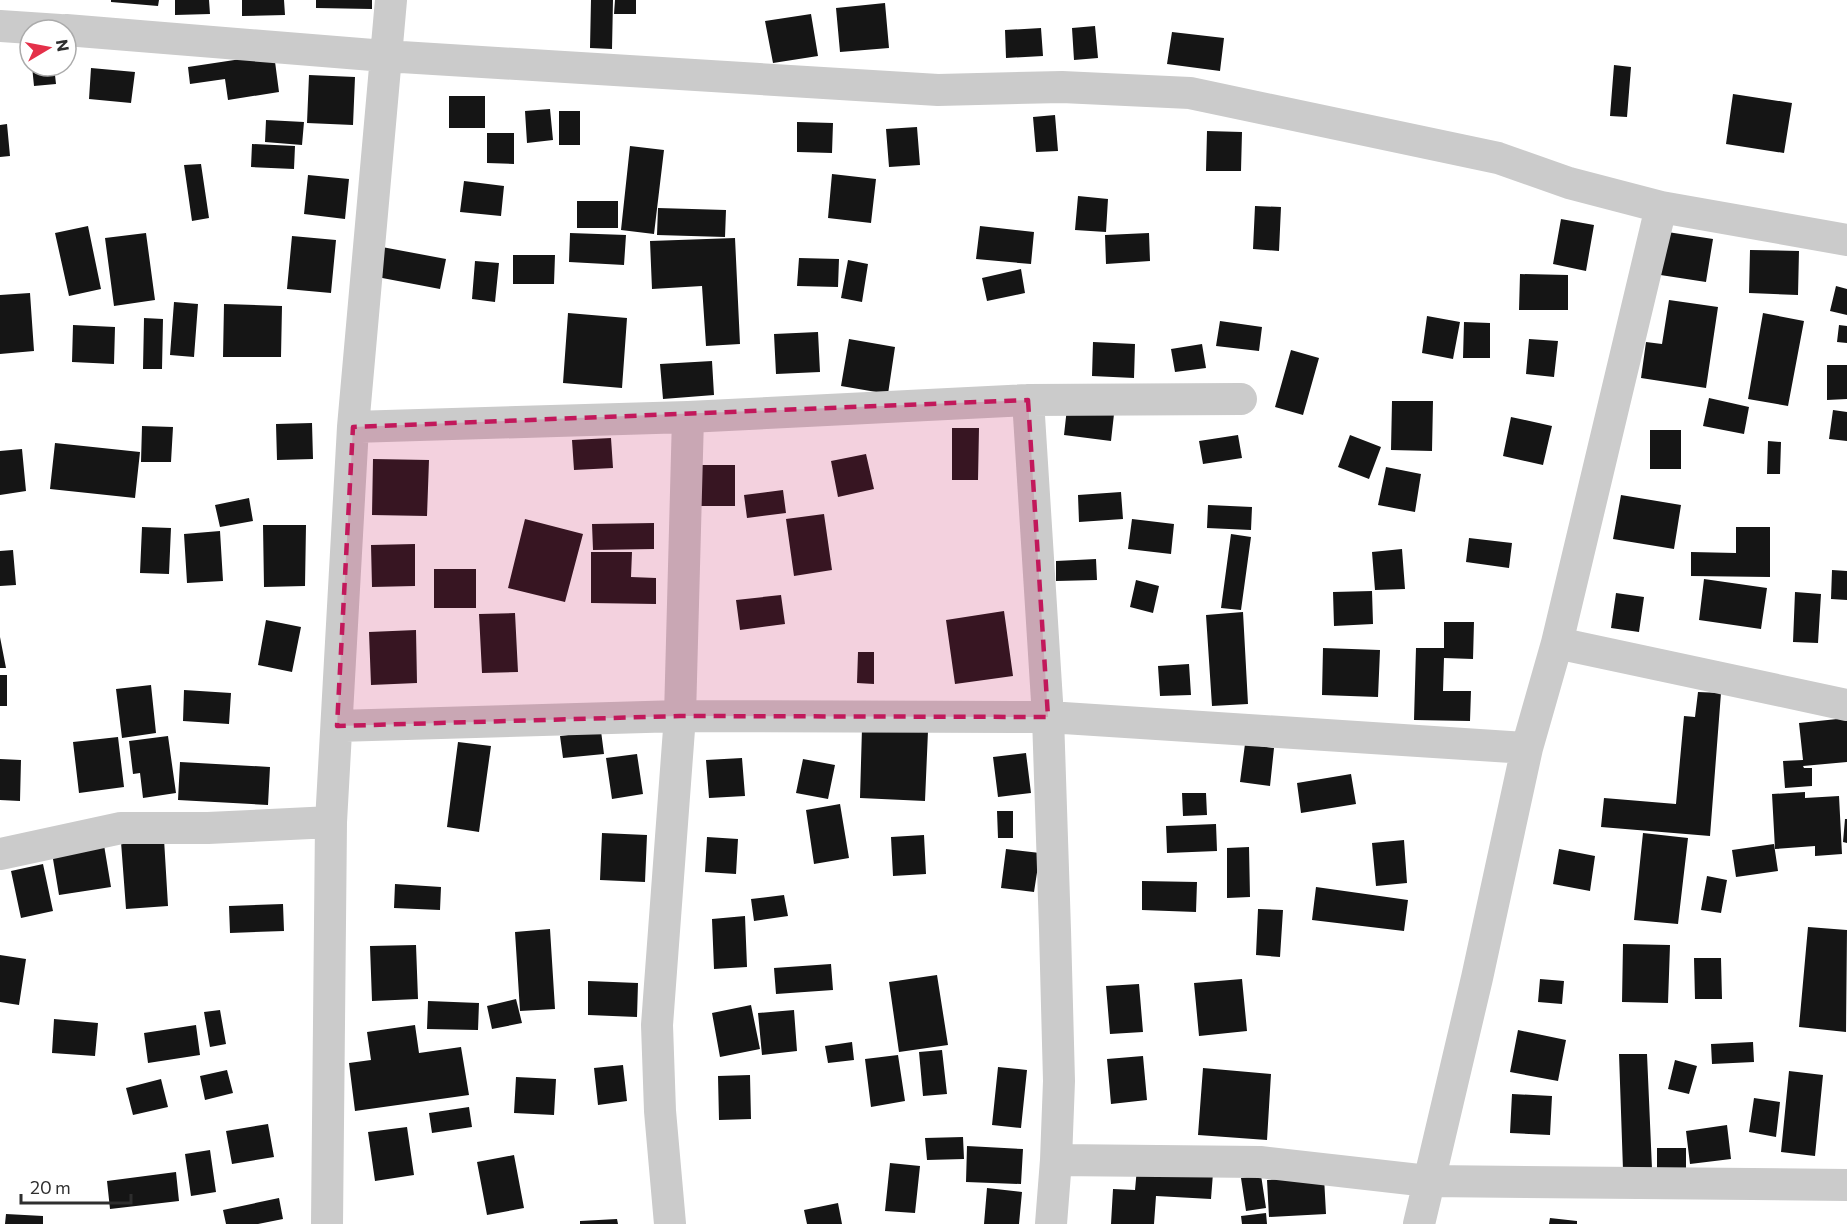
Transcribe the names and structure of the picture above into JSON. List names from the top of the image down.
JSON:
{
  "scale_bar": "20 m",
  "north": "right"
}
